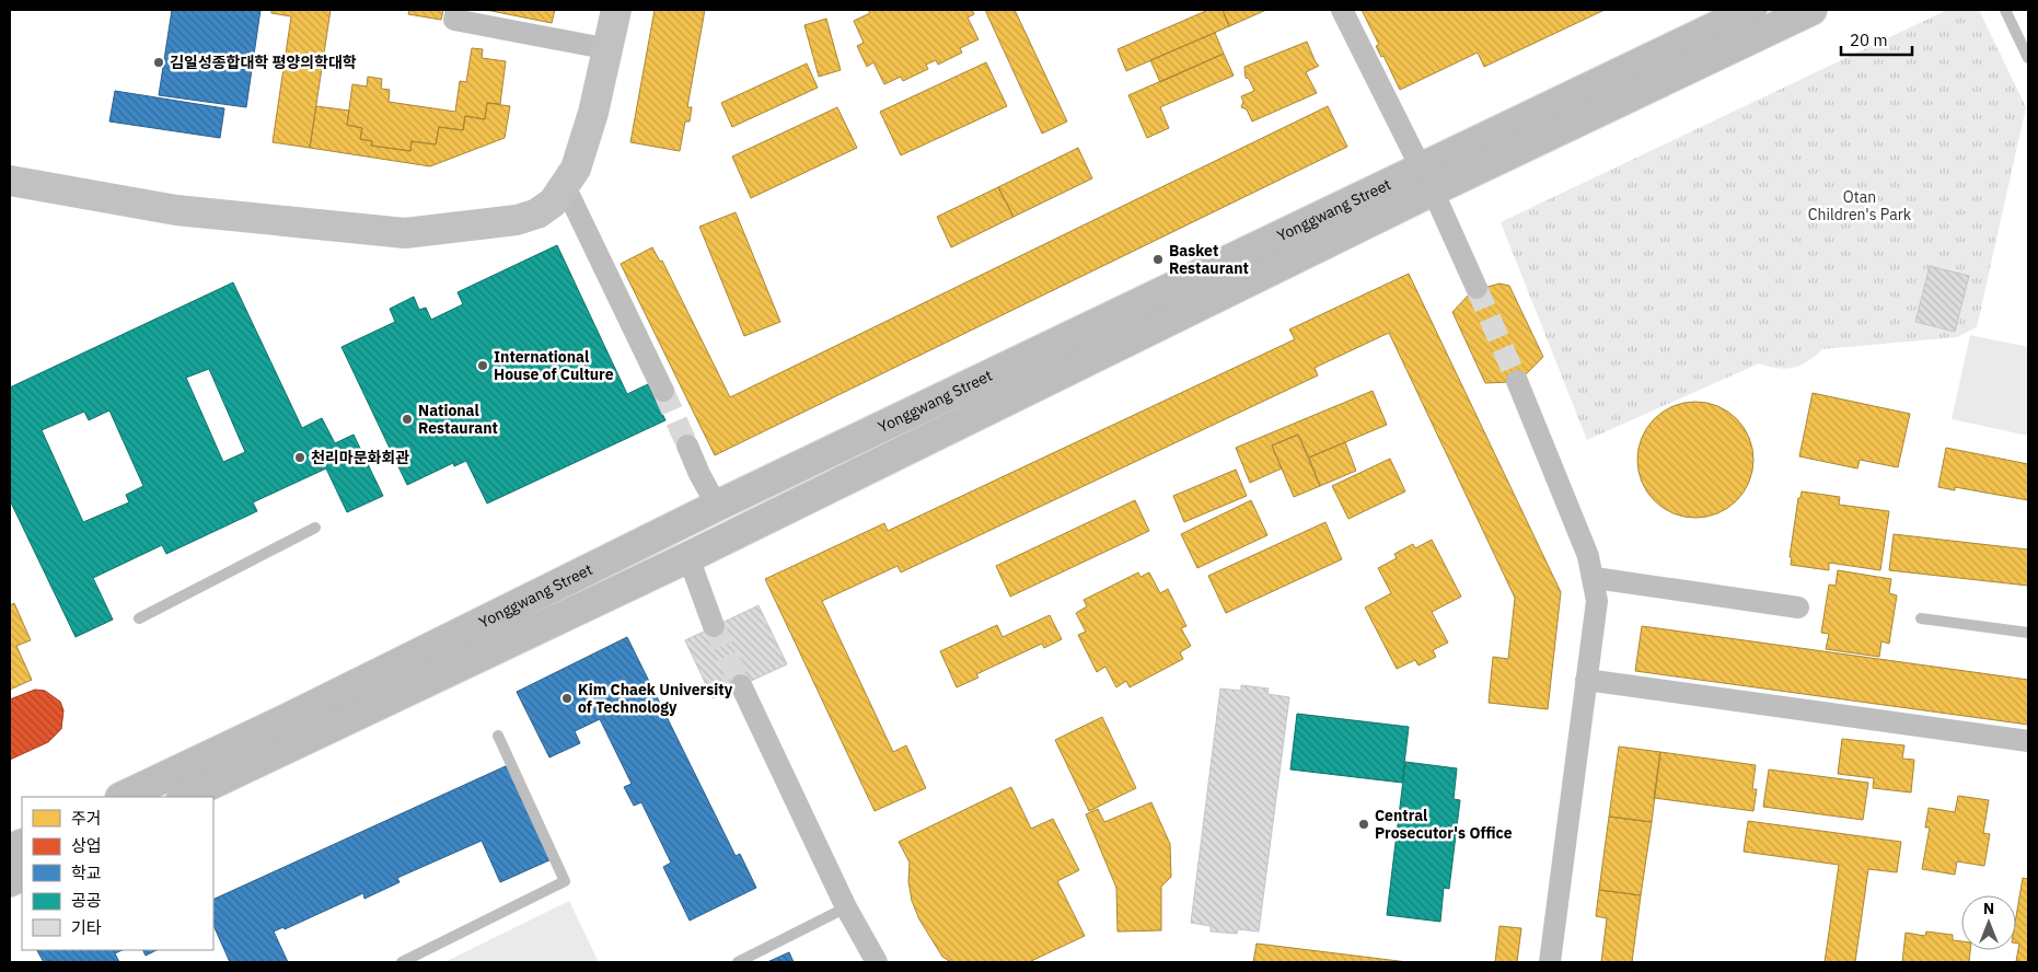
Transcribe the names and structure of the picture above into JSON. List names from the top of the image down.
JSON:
{
  "streets": {
    "main road": ["Yonggwang Street"]
  },
  "parks": ["Otan Children's Park"],
  "places": [
    "김일성종합대학 평양의학대학",
    "Basket Restaurant",
    "International House of Culture",
    "National Restaurant",
    "천리마문화회관",
    "Kim Chaek University of Technology",
    "Central Prosecutor's Office"
  ],
  "legend": [
    "주거",
    "상업",
    "학교",
    "공공",
    "기타"
  ],
  "scale_bar": "20 m",
  "north": "top"
}
